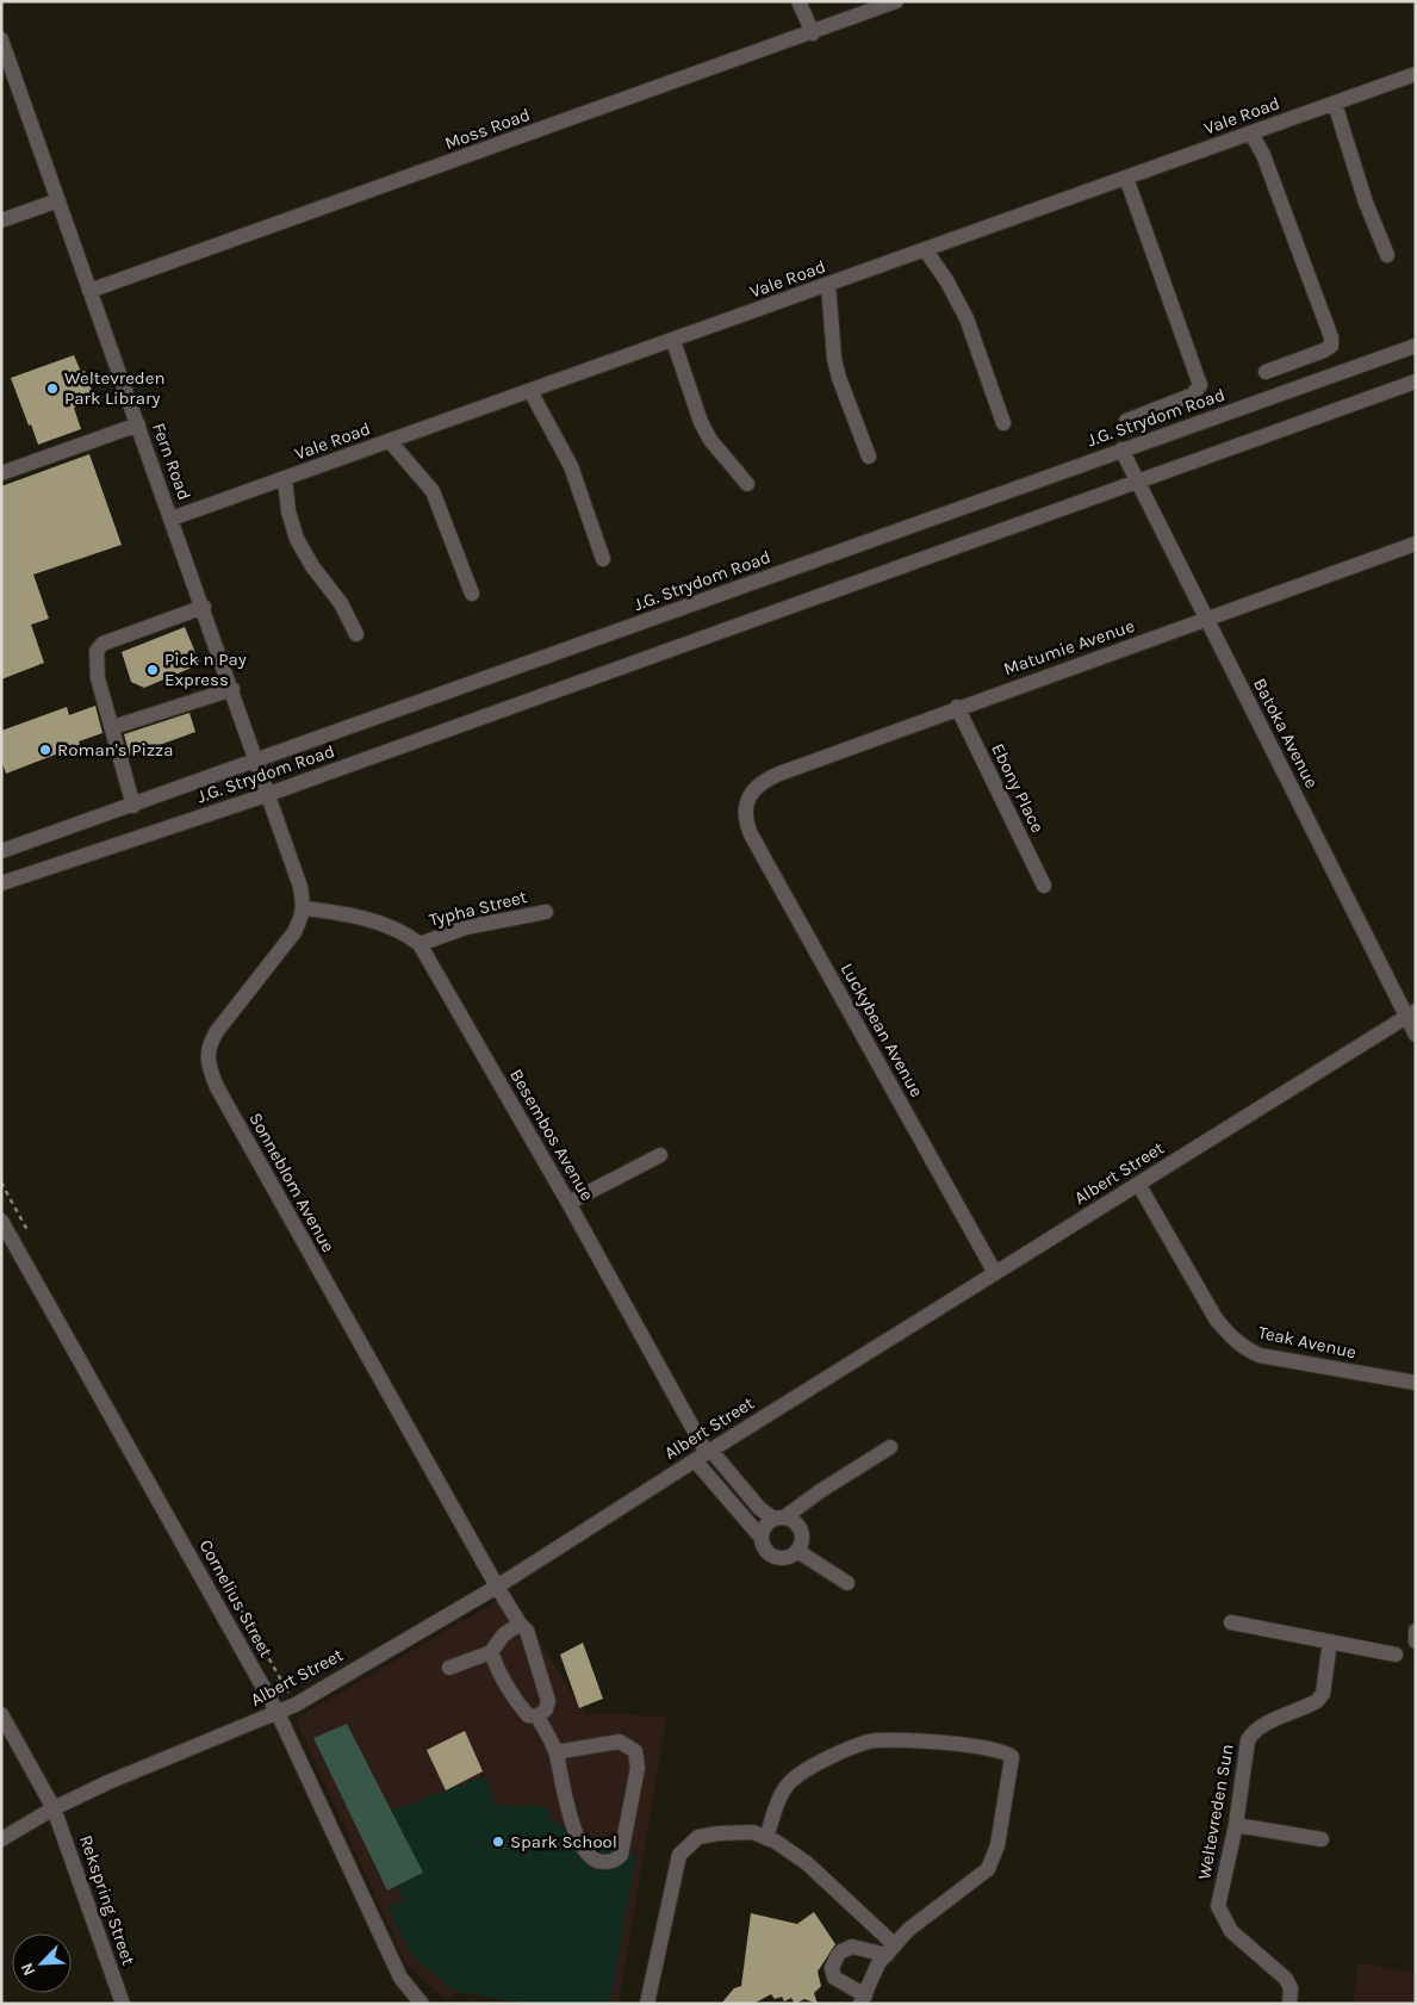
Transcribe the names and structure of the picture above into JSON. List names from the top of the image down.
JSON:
{
  "streets": {
    "street": [
      "Vale Road",
      "Moss Road",
      "J.G. Strydom Road",
      "Fern Road",
      "Matumie Avenue",
      "Batoka Avenue",
      "Ebony Place",
      "Typha Street",
      "Luckybean Avenue",
      "Besembos Avenue",
      "Albert Street",
      "Sonneblom Avenue",
      "Teak Avenue",
      "Cornelius Street",
      "Weltevreden Sun",
      "Rekspring Street"
    ]
  },
  "crossings": [
    ["Vale Road", "Fern Road"],
    ["Moss Road", "Fern Road"],
    ["J.G. Strydom Road", "Fern Road"],
    ["J.G. Strydom Road", "Batoka Avenue"],
    ["Matumie Avenue", "Batoka Avenue"],
    ["Matumie Avenue", "Ebony Place"],
    ["Matumie Avenue", "Luckybean Avenue"],
    ["Batoka Avenue", "Albert Street"],
    ["Typha Street", "Besembos Avenue"],
    ["Luckybean Avenue", "Albert Street"],
    ["Besembos Avenue", "Albert Street"],
    ["Albert Street", "Sonneblom Avenue"],
    ["Albert Street", "Teak Avenue"],
    ["Albert Street", "Cornelius Street"],
    ["Albert Street", "Rekspring Street"]
  ],
  "places": [
    "Weltevreden Park Library",
    "Pick n Pay Express",
    "Roman's Pizza",
    "Spark School"
  ],
  "north": "bottom left"
}
